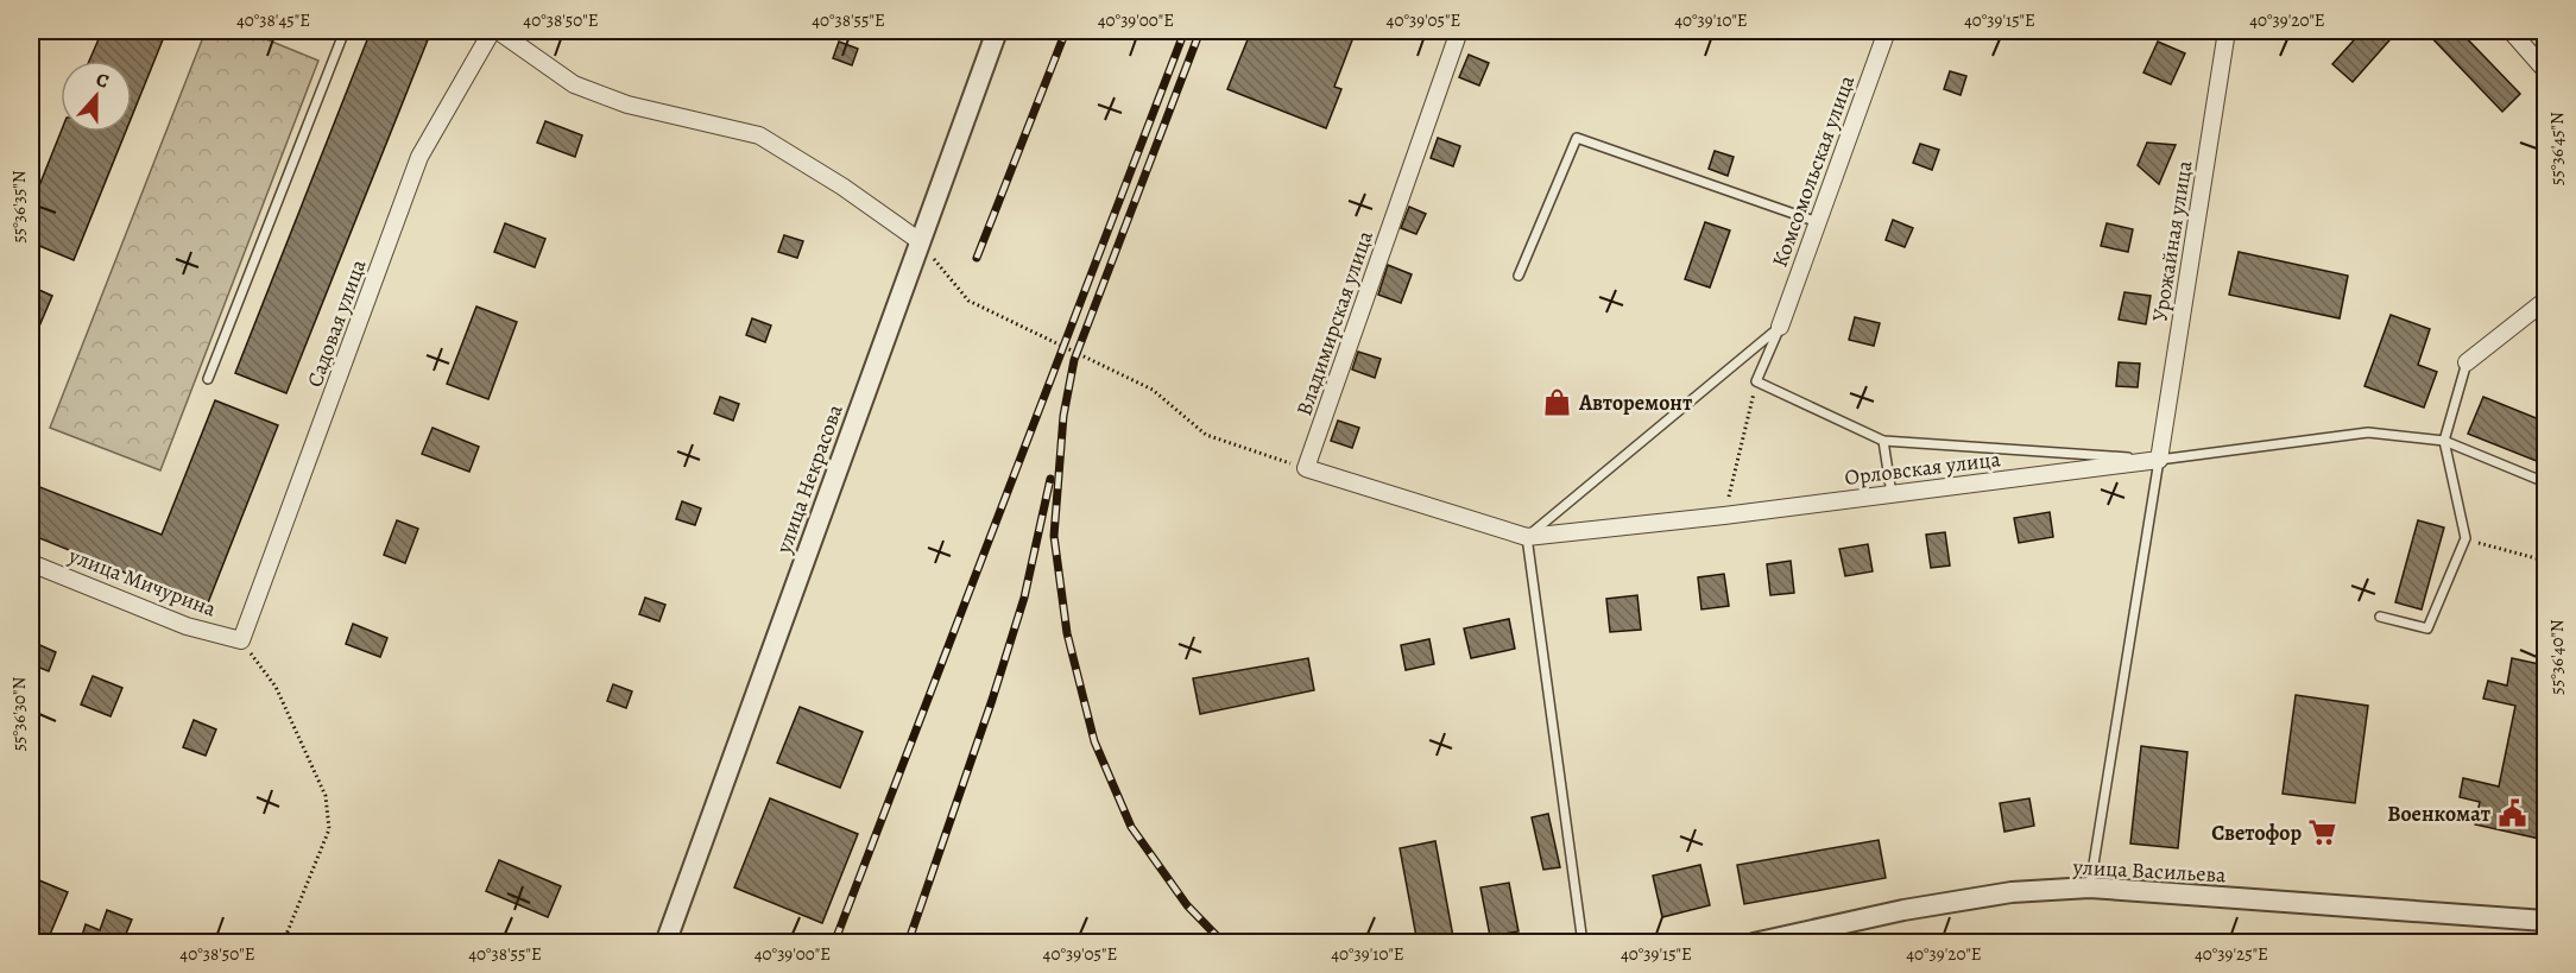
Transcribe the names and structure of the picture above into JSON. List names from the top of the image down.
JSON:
{
  "streets": {
    "street": [
      "Комсомольская улица",
      "Урожайная улица",
      "Садовая улица",
      "Владимирская улица",
      "Орловская улица",
      "улица Некрасова",
      "улица Мичурина",
      "улица Васильева"
    ]
  },
  "crossings": [
    ["Урожайная улица", "Орловская улица"],
    ["Садовая улица", "улица Мичурина"],
    ["Владимирская улица", "Орловская улица"]
  ],
  "places": {
    "shop": ["Авторемонт"],
    "public building": ["Военкомат"],
    "supermarket": ["Светофор"]
  },
  "north": "top",
  "coordinates": [
    "40°38'45\"E",
    "40°38'50\"E",
    "40°38'55\"E",
    "40°39'00\"E",
    "40°39'05\"E",
    "40°39'10\"E",
    "40°39'15\"E",
    "40°39'20\"E",
    "55°36'45\"N",
    "55°36'35\"N",
    "55°36'40\"N",
    "55°36'30\"N",
    "40°39'25\"E"
  ]
}
